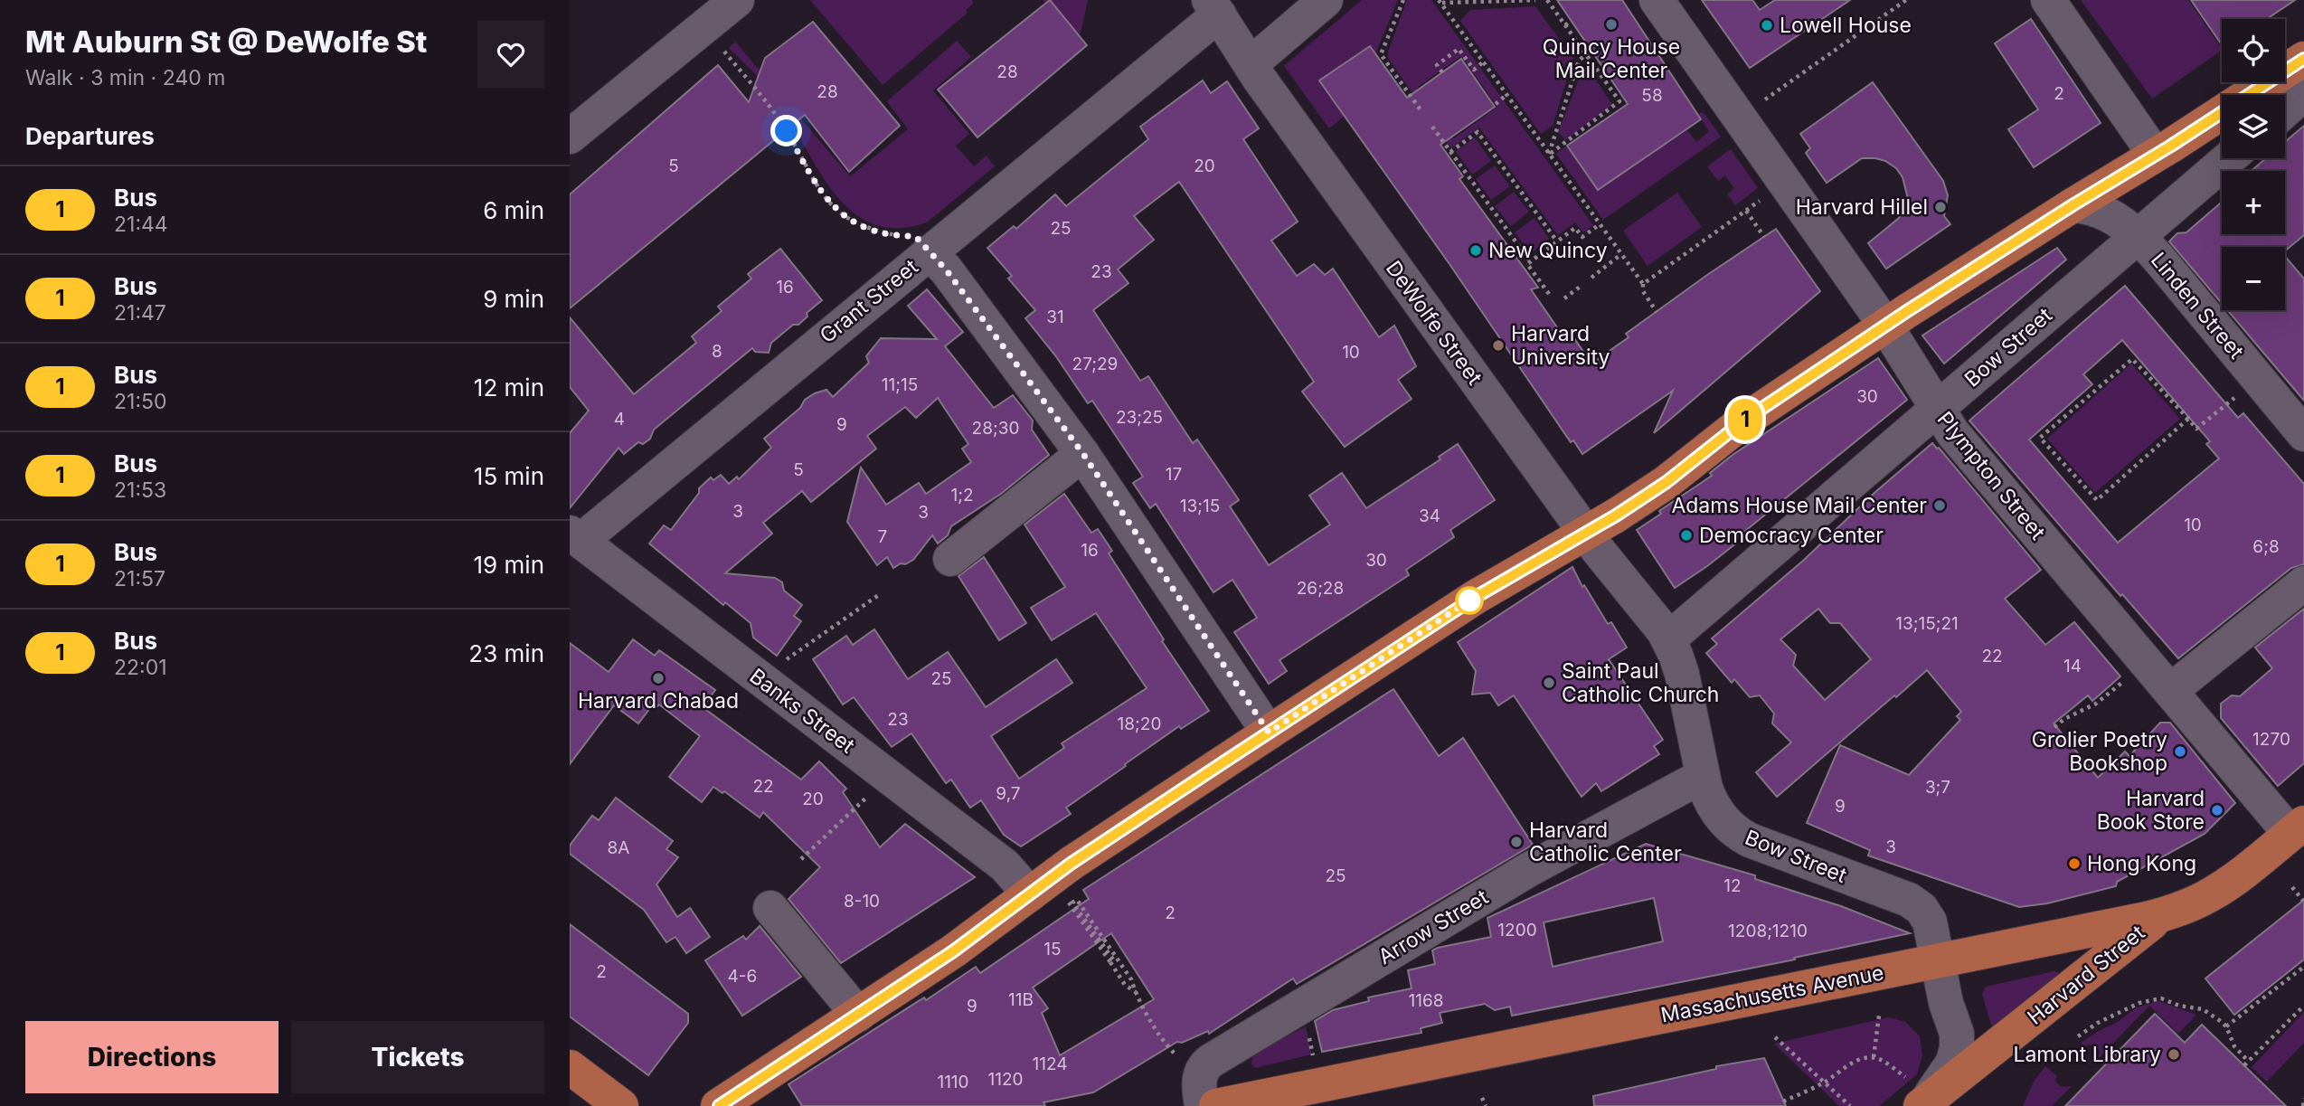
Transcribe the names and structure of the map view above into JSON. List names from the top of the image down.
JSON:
{
  "streets": {
    "main road": ["Harvard Street", "Massachusetts Avenue"],
    "street": [
      "Grant Street",
      "Linden Street",
      "DeWolfe Street",
      "Bow Street",
      "Plympton Street",
      "Banks Street",
      "Arrow Street"
    ]
  },
  "crossings": [
    ["Grant Street", "DeWolfe Street"],
    ["Grant Street", "Banks Street"],
    ["Linden Street", "Bow Street"],
    ["DeWolfe Street", "Bow Street"],
    ["Bow Street", "Plympton Street"],
    ["Bow Street", "Arrow Street"],
    ["Bow Street", "Massachusetts Avenue"],
    ["Plympton Street", "Massachusetts Avenue"],
    ["Harvard Street", "Massachusetts Avenue"]
  ],
  "places": [
    "Quincy House Mail Center",
    "Lowell House",
    "Harvard Hillel",
    "New Quincy",
    "Harvard University",
    "Adams House Mail Center",
    "Democracy Center",
    "Harvard Chabad",
    "Saint Paul Catholic Church",
    "Grolier Poetry Bookshop",
    "Harvard Book Store",
    "Harvard Catholic Center",
    "Hong Kong",
    "Lamont Library"
  ],
  "lines": ["bus line 1"],
  "house_numbers": [
    "28",
    "28",
    "2",
    "58",
    "5",
    "20",
    "25",
    "23",
    "16",
    "31",
    "8",
    "10",
    "27;29",
    "11;15",
    "30",
    "23;25",
    "4",
    "9",
    "28;30",
    "5",
    "17",
    "1;2",
    "13;15",
    "3",
    "3",
    "34",
    "10",
    "7",
    "6;8",
    "16",
    "30",
    "26;28",
    "13;15;21",
    "22",
    "14",
    "25",
    "23",
    "18;20",
    "1270",
    "22",
    "3;7",
    "9,7",
    "20",
    "9",
    "3",
    "8A",
    "25",
    "12",
    "8-10",
    "2",
    "1200",
    "1208;1210",
    "15",
    "2",
    "4-6",
    "11B",
    "1168",
    "9",
    "1124",
    "1120",
    "1110"
  ],
  "page": {
    "heading": [
      ["Mt Auburn St @ DeWolfe St", "Walk · 3 min · 240 m"],
      "Departures"
    ],
    "on_map": "1",
    "map_buttons": ["+", "−"],
    "list": [
      {
        "mark": "1",
        "name": "Bus",
        "note": "21:44",
        "value": "6 min"
      },
      {
        "mark": "1",
        "name": "Bus",
        "note": "21:47",
        "value": "9 min"
      },
      {
        "mark": "1",
        "name": "Bus",
        "note": "21:50",
        "value": "12 min"
      },
      {
        "mark": "1",
        "name": "Bus",
        "note": "21:53",
        "value": "15 min"
      },
      {
        "mark": "1",
        "name": "Bus",
        "note": "21:57",
        "value": "19 min"
      },
      {
        "mark": "1",
        "name": "Bus",
        "note": "22:01",
        "value": "23 min"
      }
    ],
    "buttons": ["Directions", "Tickets"]
  }
}
